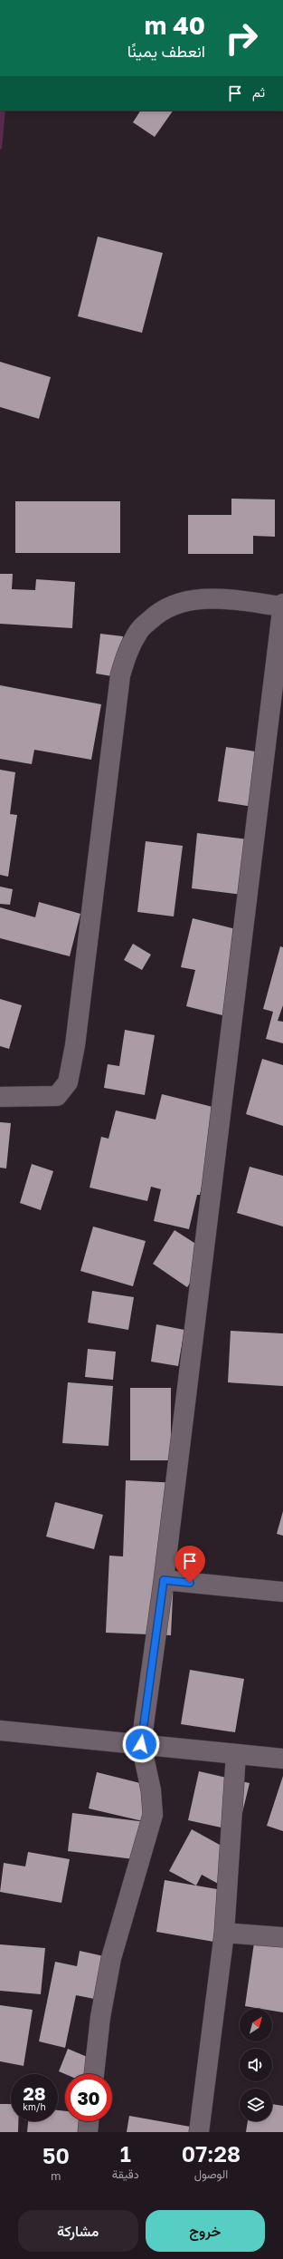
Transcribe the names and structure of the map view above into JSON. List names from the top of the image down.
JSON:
{
  "north": "top right",
  "page": {
    "turn": ["40 m", "انعطف يمينًا"],
    "then": "ثم",
    "speed": "28 km/h",
    "limit": "30",
    "eta": [
      "07:28",
      "الوصول",
      "1",
      "دقيقة",
      "50",
      "m"
    ],
    "buttons": ["خروج", "مشاركة"]
  }
}
